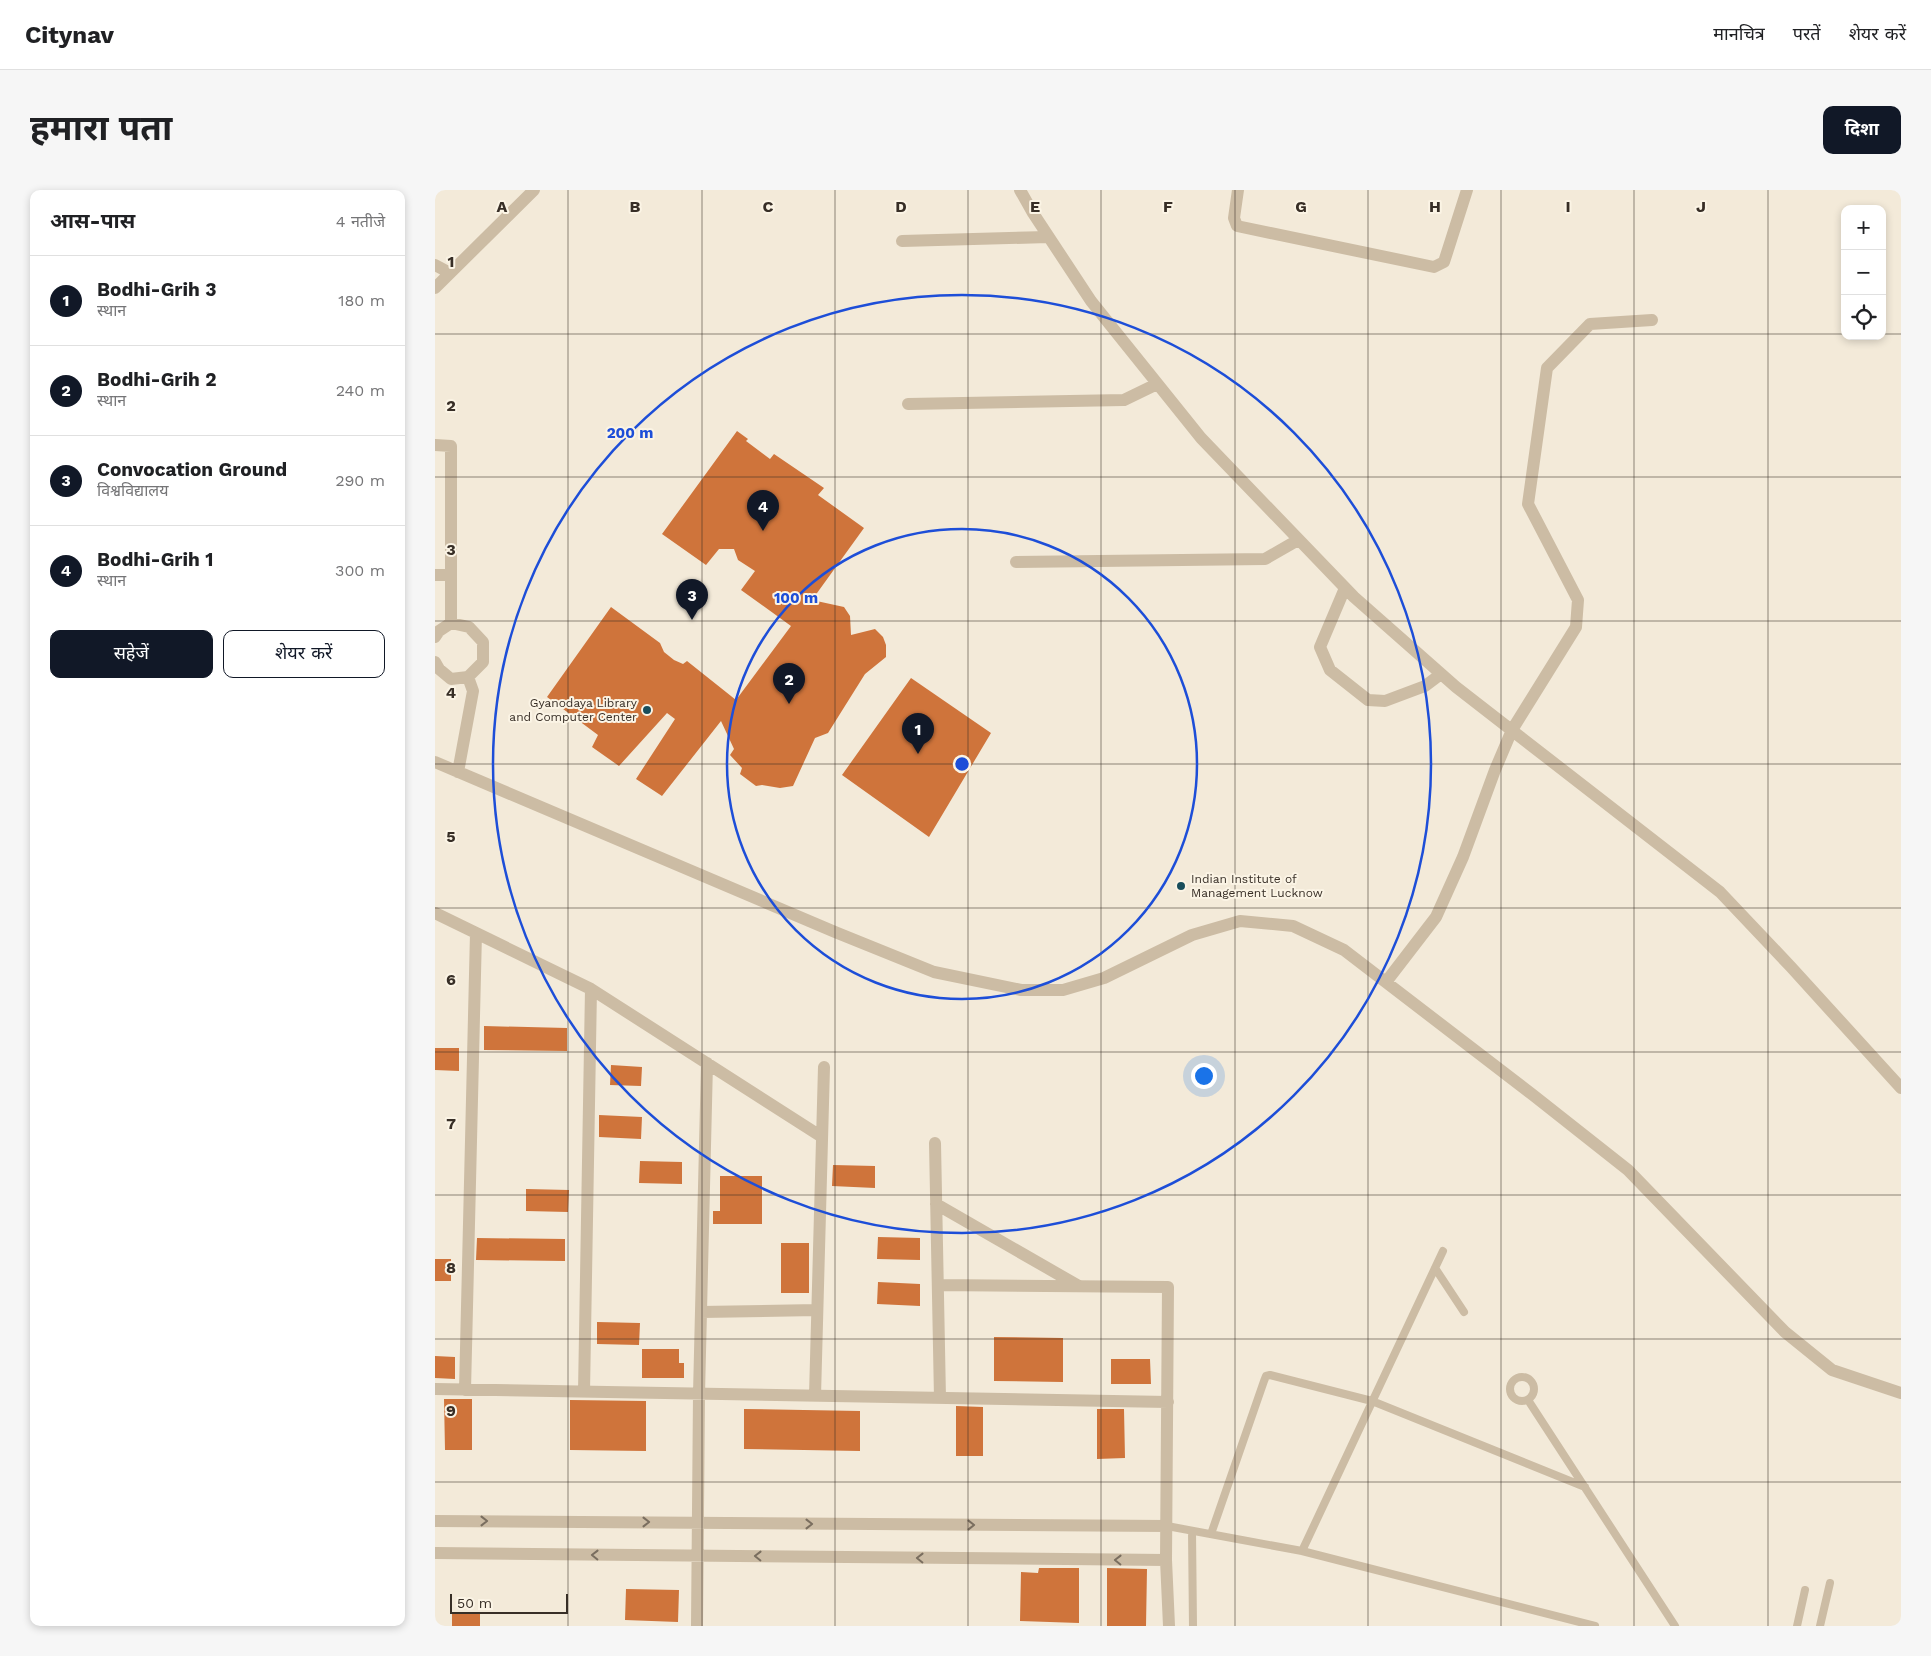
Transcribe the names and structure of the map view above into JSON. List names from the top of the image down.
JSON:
{
  "places": ["Gyanodaya Library and Computer Center", "Indian Institute of Management Lucknow"],
  "scale_bar": "50 m",
  "page": {
    "header": "Citynav",
    "nav": ["मानचित्र", "परतें", "शेयर करें"],
    "buttons": [
      "दिशा",
      ["सहेजें", "शेयर करें"]
    ],
    "title": "हमारा पता",
    "heading": ["आस-पास", "4 नतीजे"],
    "map_buttons": ["+", "−"],
    "list": [
      {
        "mark": "1",
        "name": "Bodhi-Grih 3",
        "note": "स्थान",
        "value": "180 m"
      },
      {
        "mark": "2",
        "name": "Bodhi-Grih 2",
        "note": "स्थान",
        "value": "240 m"
      },
      {
        "mark": "3",
        "name": "Convocation Ground",
        "note": "विश्वविद्यालय",
        "value": "290 m"
      },
      {
        "mark": "4",
        "name": "Bodhi-Grih 1",
        "note": "स्थान",
        "value": "300 m"
      }
    ],
    "pins": [
      "4",
      "3",
      "2",
      "1"
    ],
    "scale": "50 m"
  },
  "grid": {
    "columns": [
      "A",
      "B",
      "C",
      "D",
      "E",
      "F",
      "G",
      "H",
      "I",
      "J"
    ],
    "rows": [
      "1",
      "2",
      "3",
      "4",
      "5",
      "6",
      "7",
      "8",
      "9"
    ]
  },
  "rings": ["200 m", "100 m"]
}
